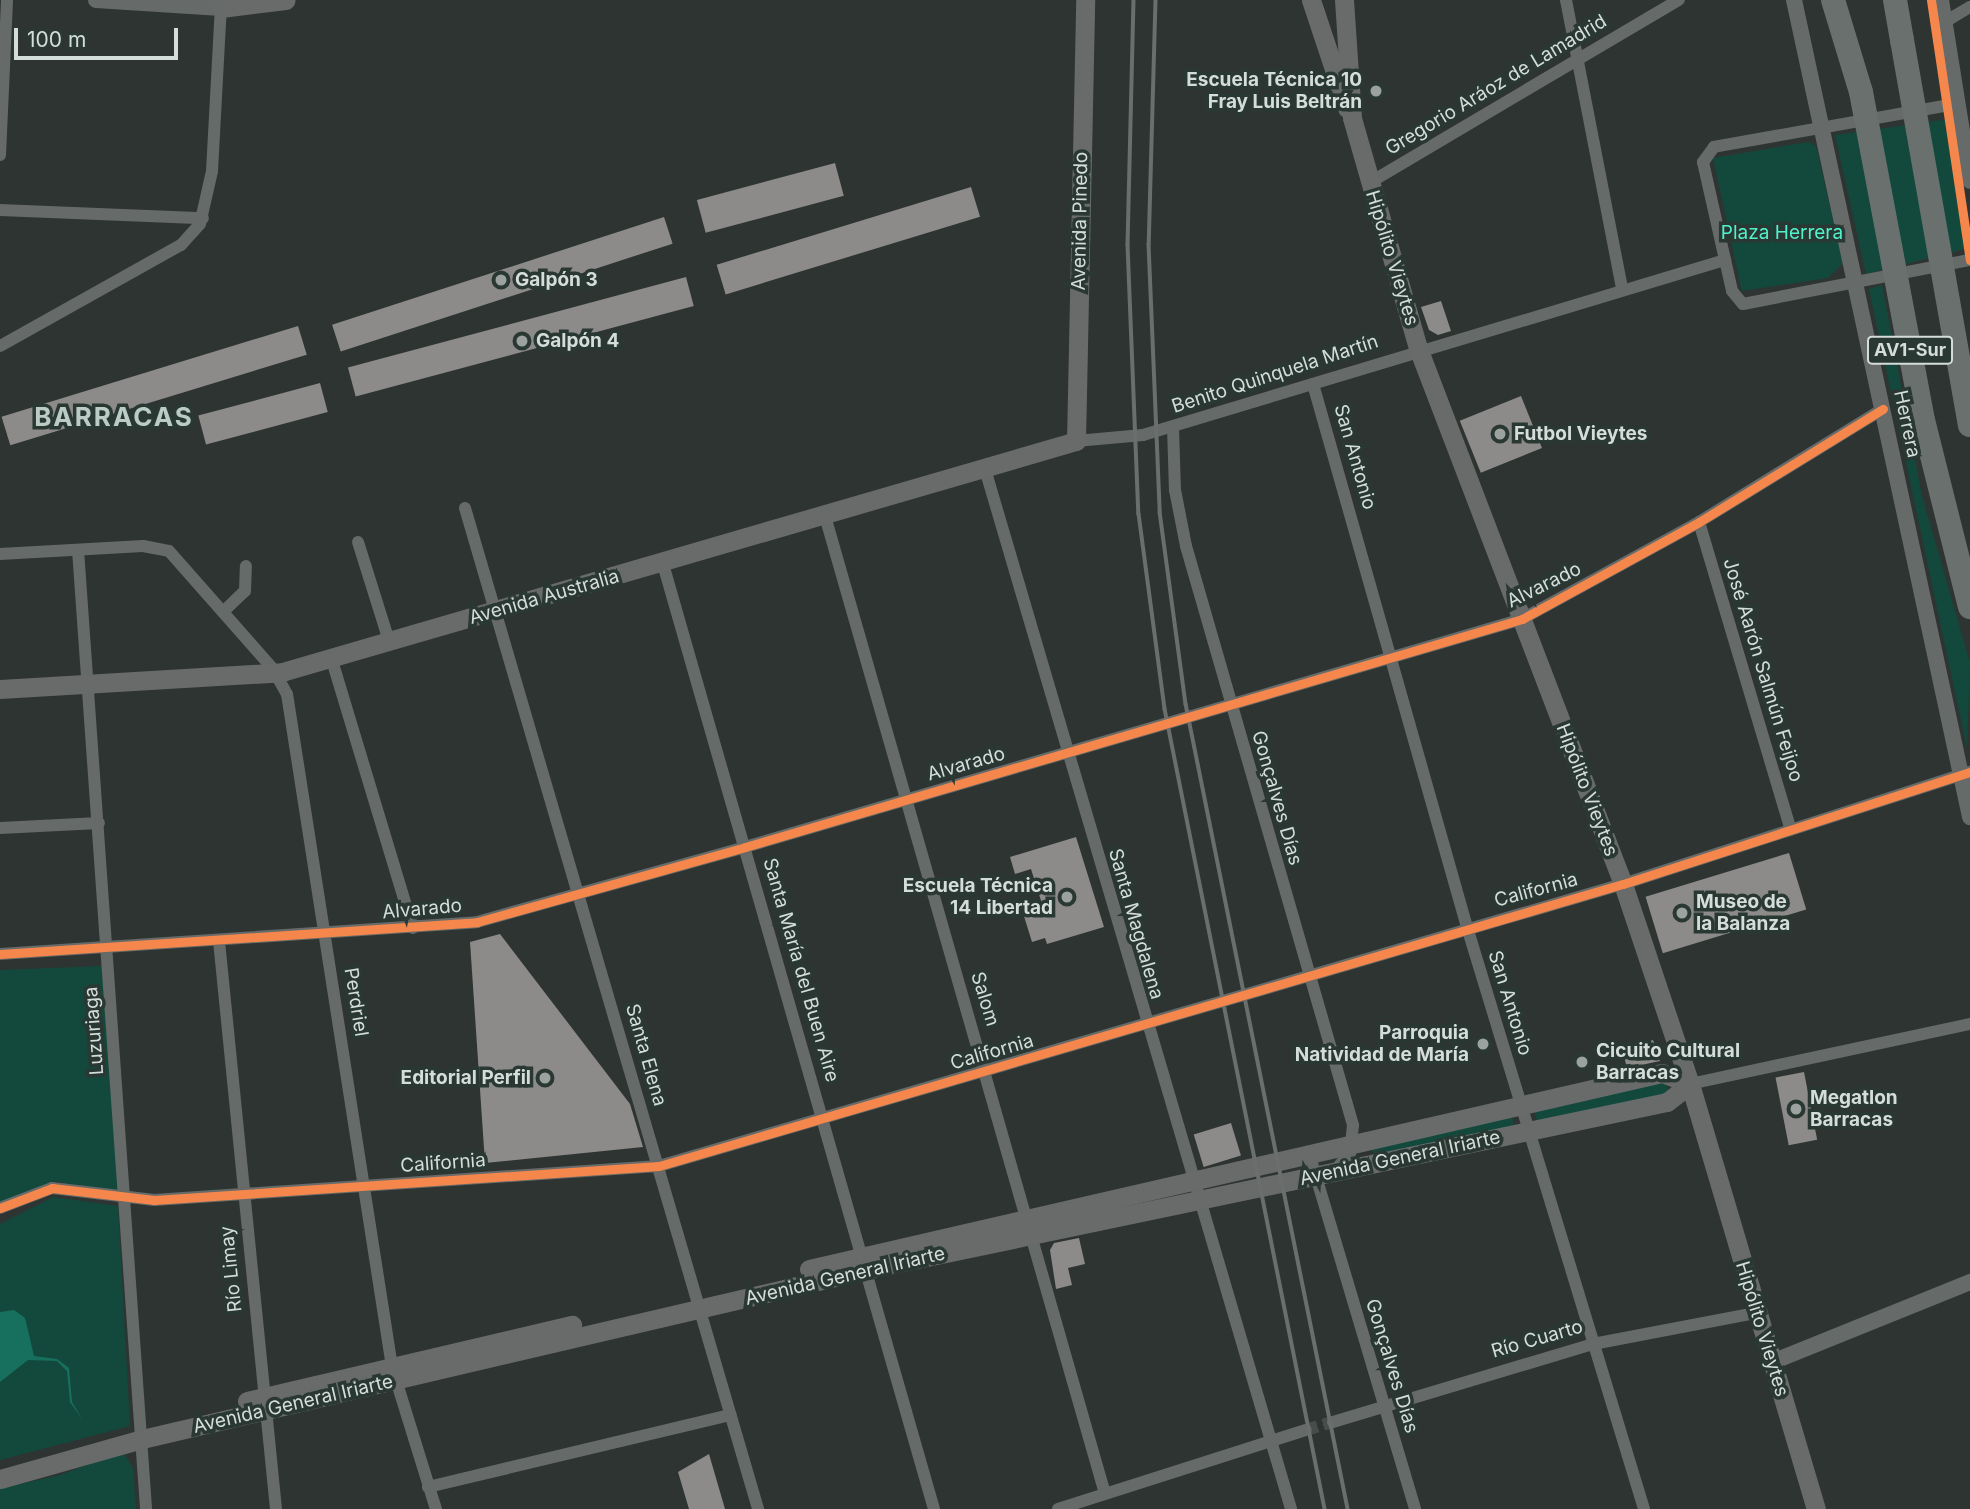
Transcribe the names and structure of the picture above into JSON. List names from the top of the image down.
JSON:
{
  "streets": {
    "highway": ["AV1-Sur"],
    "main road": [
      "Avenida Pinedo",
      "Hipólito Vieytes",
      "Avenida Australia",
      "Avenida General Iriarte"
    ],
    "street": [
      "Gregorio Aráoz de Lamadrid",
      "Benito Quinquela Martín",
      "Herrera",
      "San Antonio",
      "Alvarado",
      "José Aarón Salmún Feijoo",
      "Gonçalves Días",
      "California",
      "Santa Magdalena",
      "Santa María del Buen Aire",
      "Salom",
      "Perdriel",
      "Luzuriaga",
      "Santa Elena",
      "Río Limay",
      "Río Cuarto"
    ]
  },
  "crossings": [
    ["Gregorio Aráoz de Lamadrid", "Hipólito Vieytes"],
    ["Avenida Pinedo", "Benito Quinquela Martín"],
    ["Avenida Pinedo", "Avenida Australia"],
    ["Hipólito Vieytes", "Benito Quinquela Martín"],
    ["Hipólito Vieytes", "Alvarado"],
    ["Hipólito Vieytes", "California"],
    ["Hipólito Vieytes", "Avenida General Iriarte"],
    ["Hipólito Vieytes", "Río Cuarto"],
    ["Benito Quinquela Martín", "San Antonio"],
    ["Benito Quinquela Martín", "Avenida Australia"],
    ["Benito Quinquela Martín", "Gonçalves Días"],
    ["Herrera", "Alvarado"],
    ["Herrera", "California"],
    ["San Antonio", "Alvarado"],
    ["San Antonio", "California"],
    ["San Antonio", "Avenida General Iriarte"],
    ["San Antonio", "Río Cuarto"],
    ["Alvarado", "José Aarón Salmún Feijoo"],
    ["Alvarado", "Gonçalves Días"],
    ["Alvarado", "Santa Magdalena"],
    ["Alvarado", "Santa María del Buen Aire"],
    ["Alvarado", "Salom"],
    ["Alvarado", "Perdriel"],
    ["Alvarado", "Luzuriaga"],
    ["Alvarado", "Santa Elena"],
    ["Alvarado", "Río Limay"],
    ["Avenida Australia", "Santa Magdalena"],
    ["Avenida Australia", "Santa María del Buen Aire"],
    ["Avenida Australia", "Salom"],
    ["Avenida Australia", "Perdriel"],
    ["Avenida Australia", "Luzuriaga"],
    ["Avenida Australia", "Santa Elena"],
    ["José Aarón Salmún Feijoo", "California"],
    ["Gonçalves Días", "California"],
    ["Gonçalves Días", "Avenida General Iriarte"],
    ["Gonçalves Días", "Río Cuarto"],
    ["California", "Santa Magdalena"],
    ["California", "Santa María del Buen Aire"],
    ["California", "Salom"],
    ["California", "Perdriel"],
    ["California", "Luzuriaga"],
    ["California", "Santa Elena"],
    ["California", "Río Limay"],
    ["Santa Magdalena", "Avenida General Iriarte"],
    ["Santa María del Buen Aire", "Avenida General Iriarte"],
    ["Salom", "Avenida General Iriarte"],
    ["Perdriel", "Luzuriaga"],
    ["Perdriel", "Avenida General Iriarte"],
    ["Luzuriaga", "Avenida General Iriarte"],
    ["Santa Elena", "Avenida General Iriarte"],
    ["Avenida General Iriarte", "Río Limay"]
  ],
  "districts": ["BARRACAS"],
  "parks": ["Plaza Herrera"],
  "places": [
    "Escuela Técnica 10 Fray Luis Beltrán",
    "Galpón 3",
    "Galpón 4",
    "Futbol Vieytes",
    "Escuela Técnica 14 Libertad",
    "Museo de la Balanza",
    "Parroquia Natividad de María",
    "Cicuito Cultural Barracas",
    "Editorial Perfil",
    "Megatlon Barracas"
  ],
  "scale_bar": "100 m"
}
